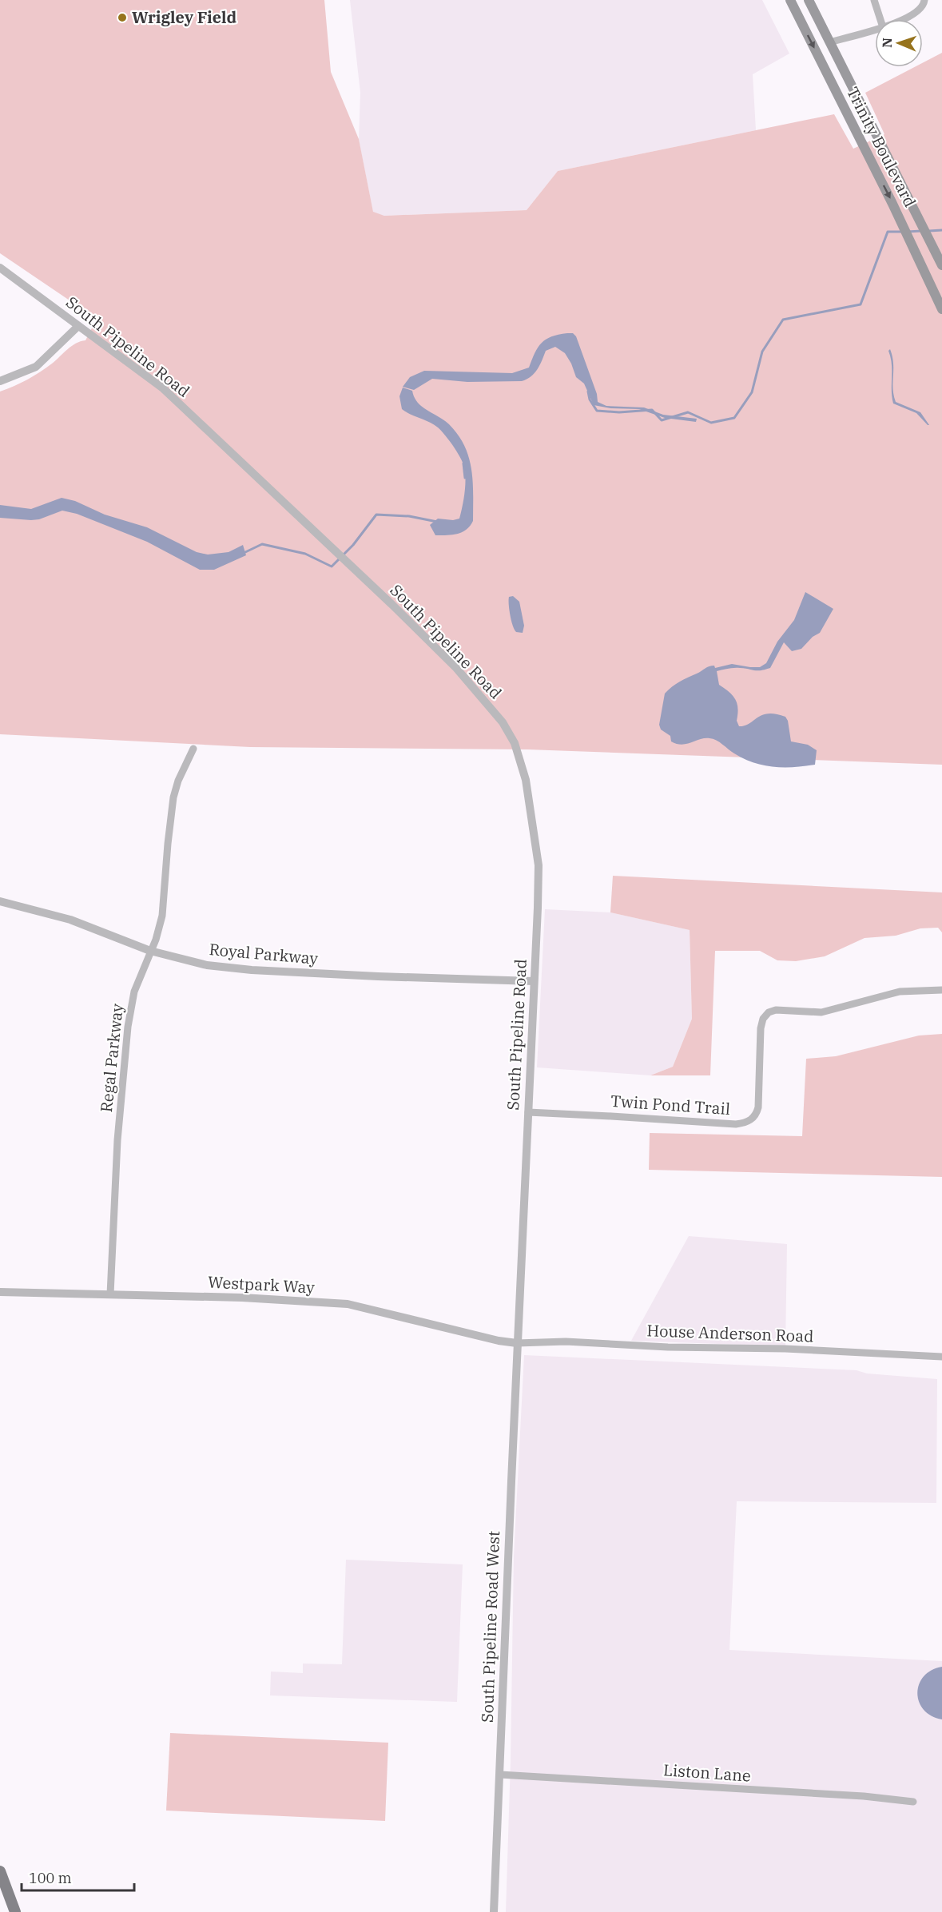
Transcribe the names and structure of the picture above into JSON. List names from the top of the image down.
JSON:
{
  "streets": {
    "main road": ["Trinity Boulevard"],
    "street": [
      "South Pipeline Road",
      "Royal Parkway",
      "Regal Parkway",
      "Twin Pond Trail",
      "Westpark Way",
      "House Anderson Road",
      "South Pipeline Road West",
      "Liston Lane"
    ]
  },
  "crossings": [
    ["South Pipeline Road", "Royal Parkway"],
    ["South Pipeline Road", "Twin Pond Trail"],
    ["South Pipeline Road", "Westpark Way"],
    ["South Pipeline Road", "House Anderson Road"],
    ["South Pipeline Road", "South Pipeline Road West"],
    ["Royal Parkway", "Regal Parkway"],
    ["Regal Parkway", "Westpark Way"],
    ["Westpark Way", "House Anderson Road"],
    ["Westpark Way", "South Pipeline Road West"],
    ["House Anderson Road", "South Pipeline Road West"],
    ["South Pipeline Road West", "Liston Lane"]
  ],
  "places": ["Wrigley Field"],
  "scale_bar": "100 m",
  "north": "left"
}
